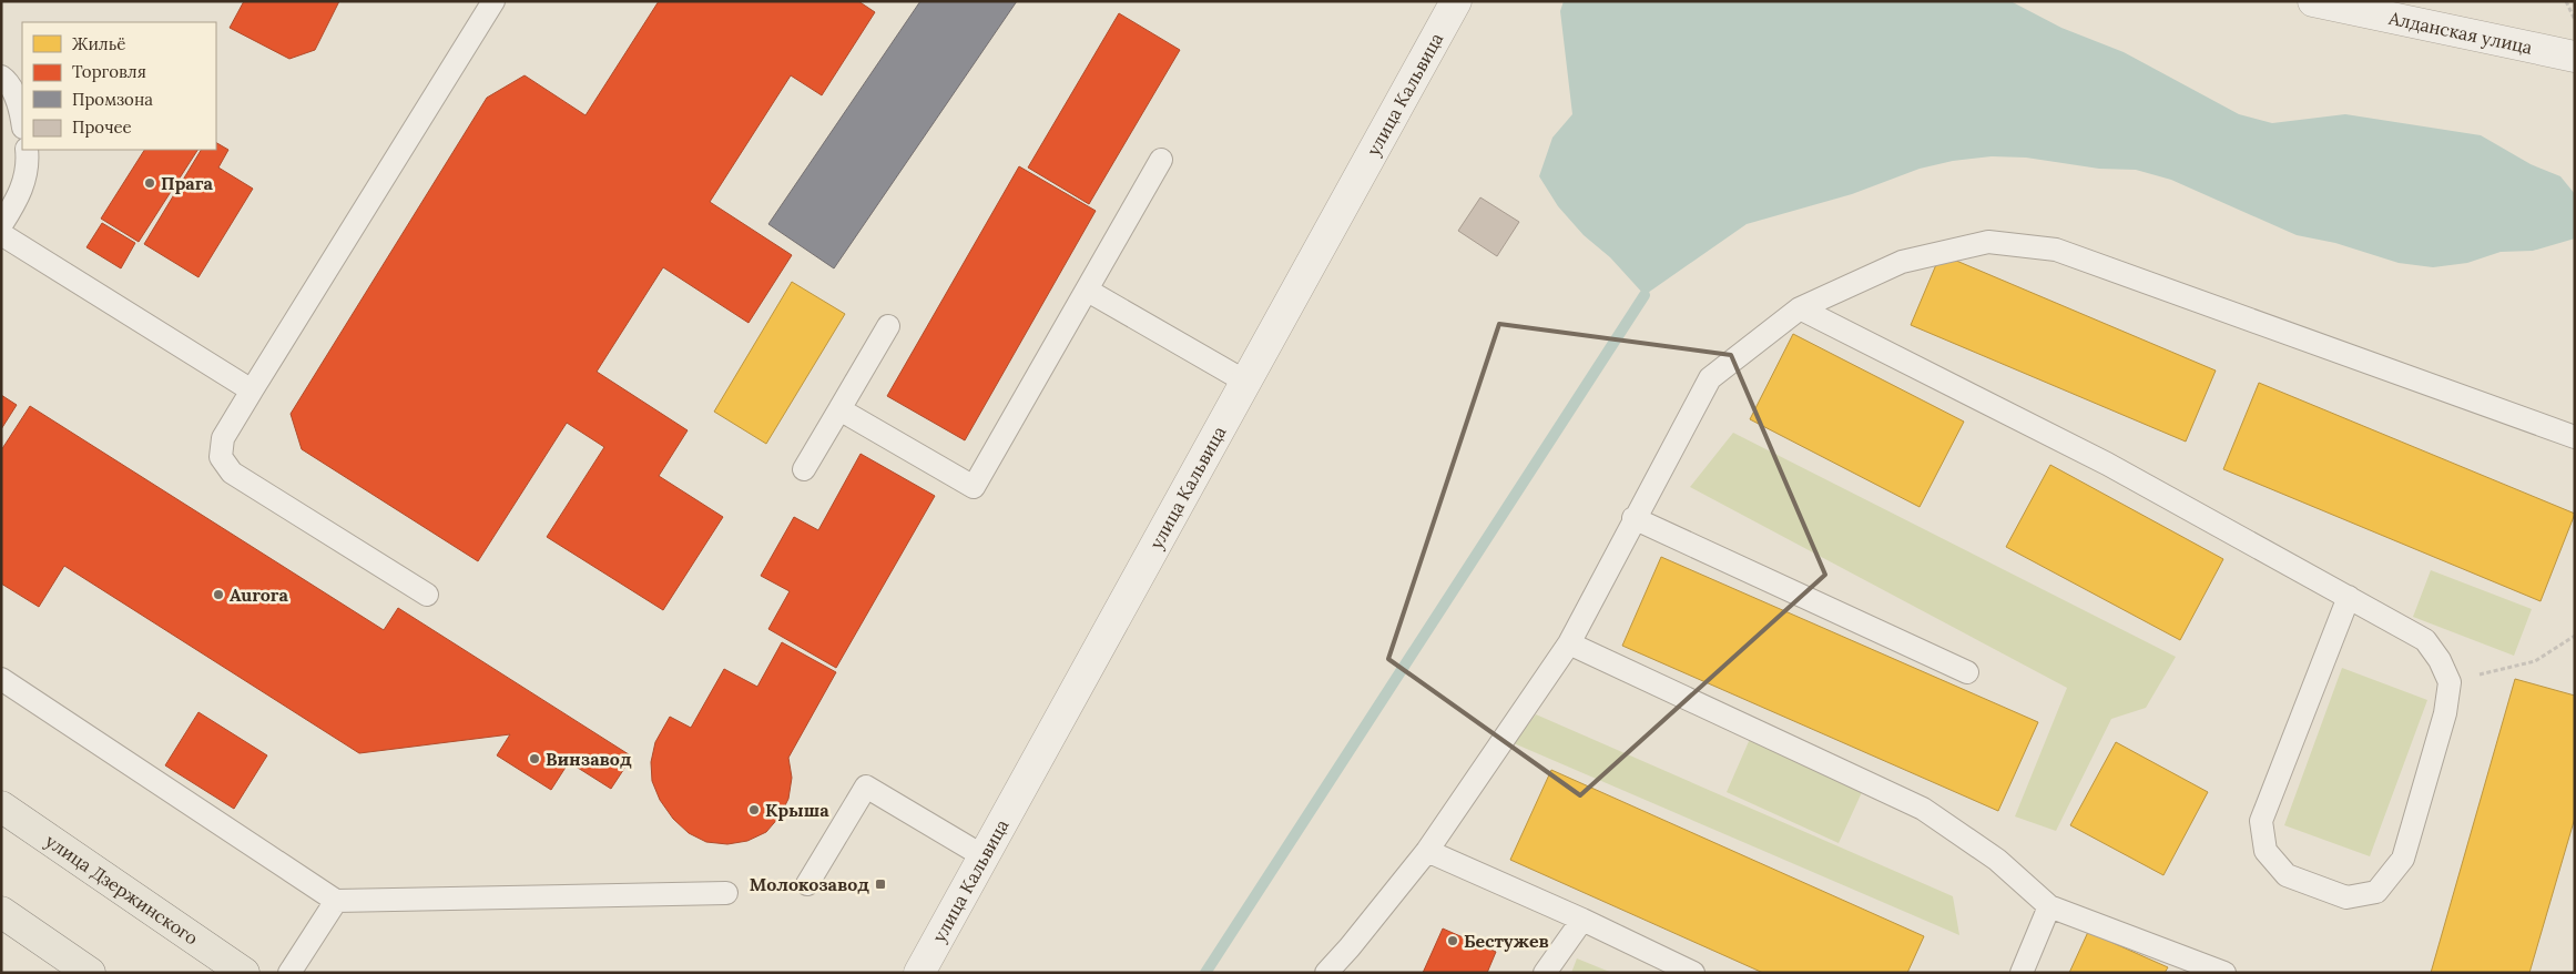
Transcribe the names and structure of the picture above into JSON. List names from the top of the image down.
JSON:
{
  "streets": {
    "main road": ["улица Дзержинского"],
    "street": ["Алданская улица", "улица Кальвица"]
  },
  "places": {
    "other": [
      "Прага",
      "Aurora",
      "Винзавод",
      "Крыша",
      "Бестужев"
    ],
    "transit": ["Молокозавод"]
  },
  "legend": [
    "Жильё",
    "Торговля",
    "Промзона",
    "Прочее"
  ]
}
